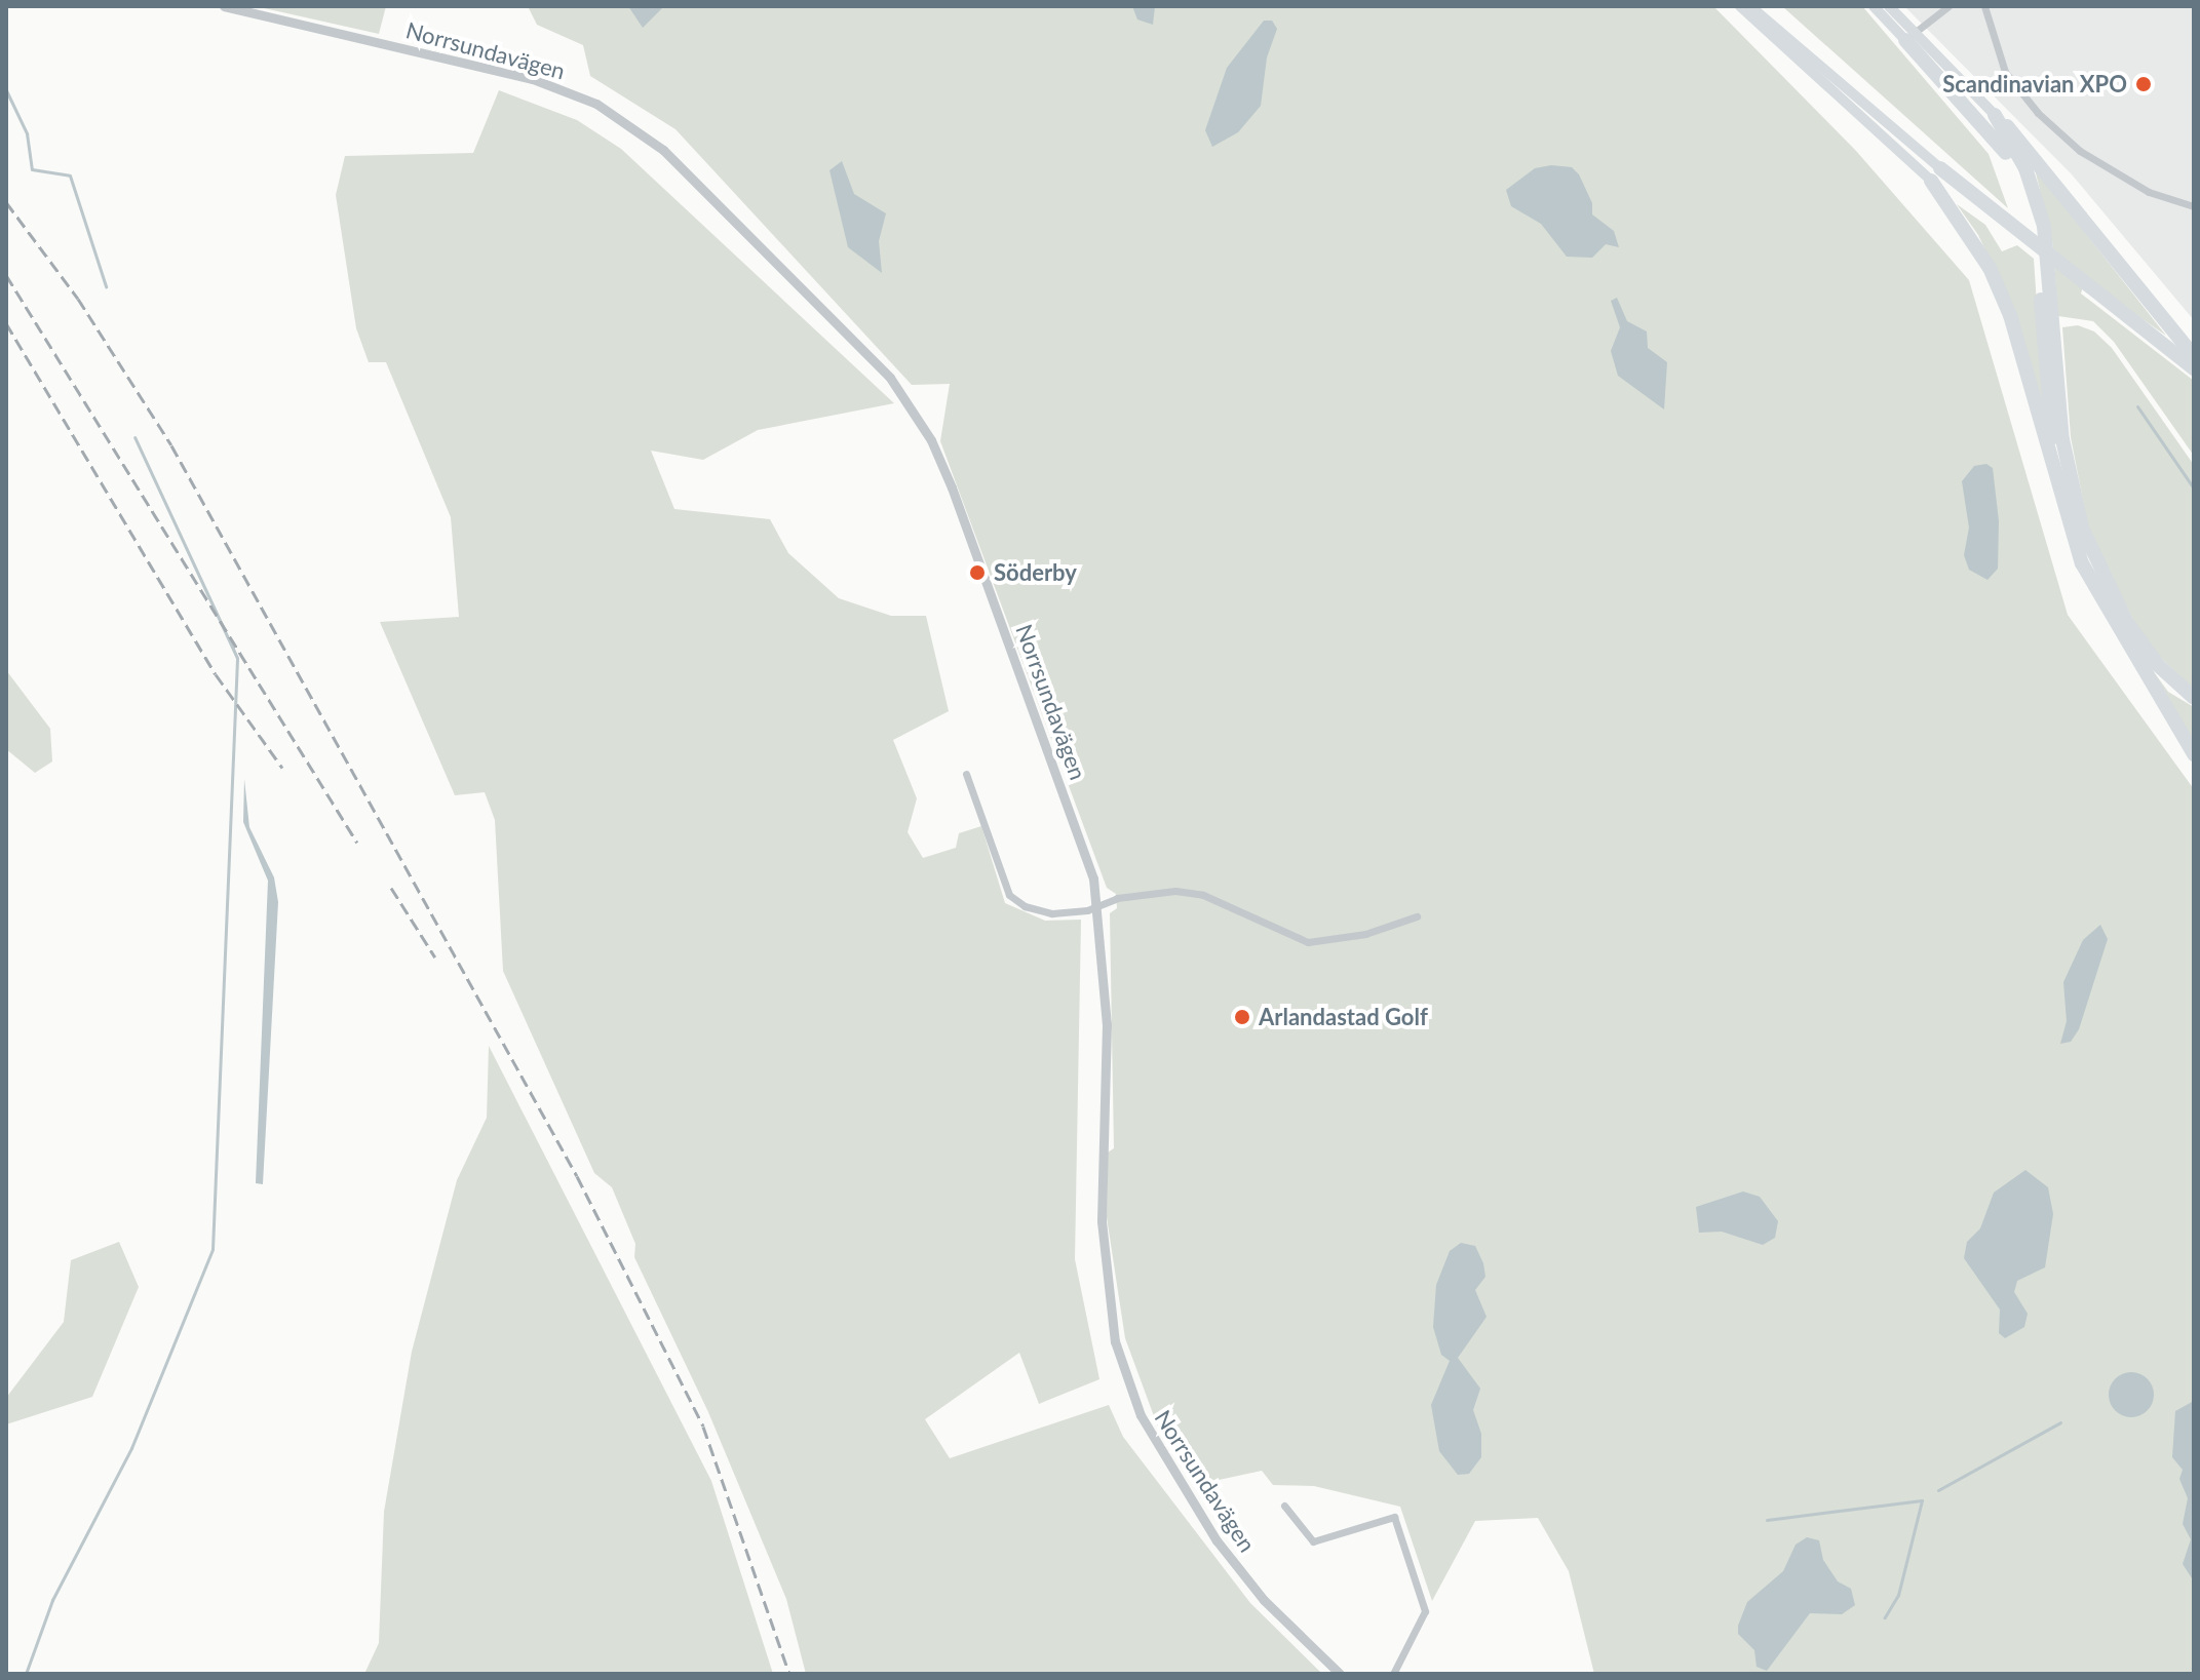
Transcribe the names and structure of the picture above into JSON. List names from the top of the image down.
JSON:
{
  "streets": {
    "street": ["Norrsundavägen"]
  },
  "places": ["Scandinavian XPO", "Söderby", "Arlandastad Golf"]
}
